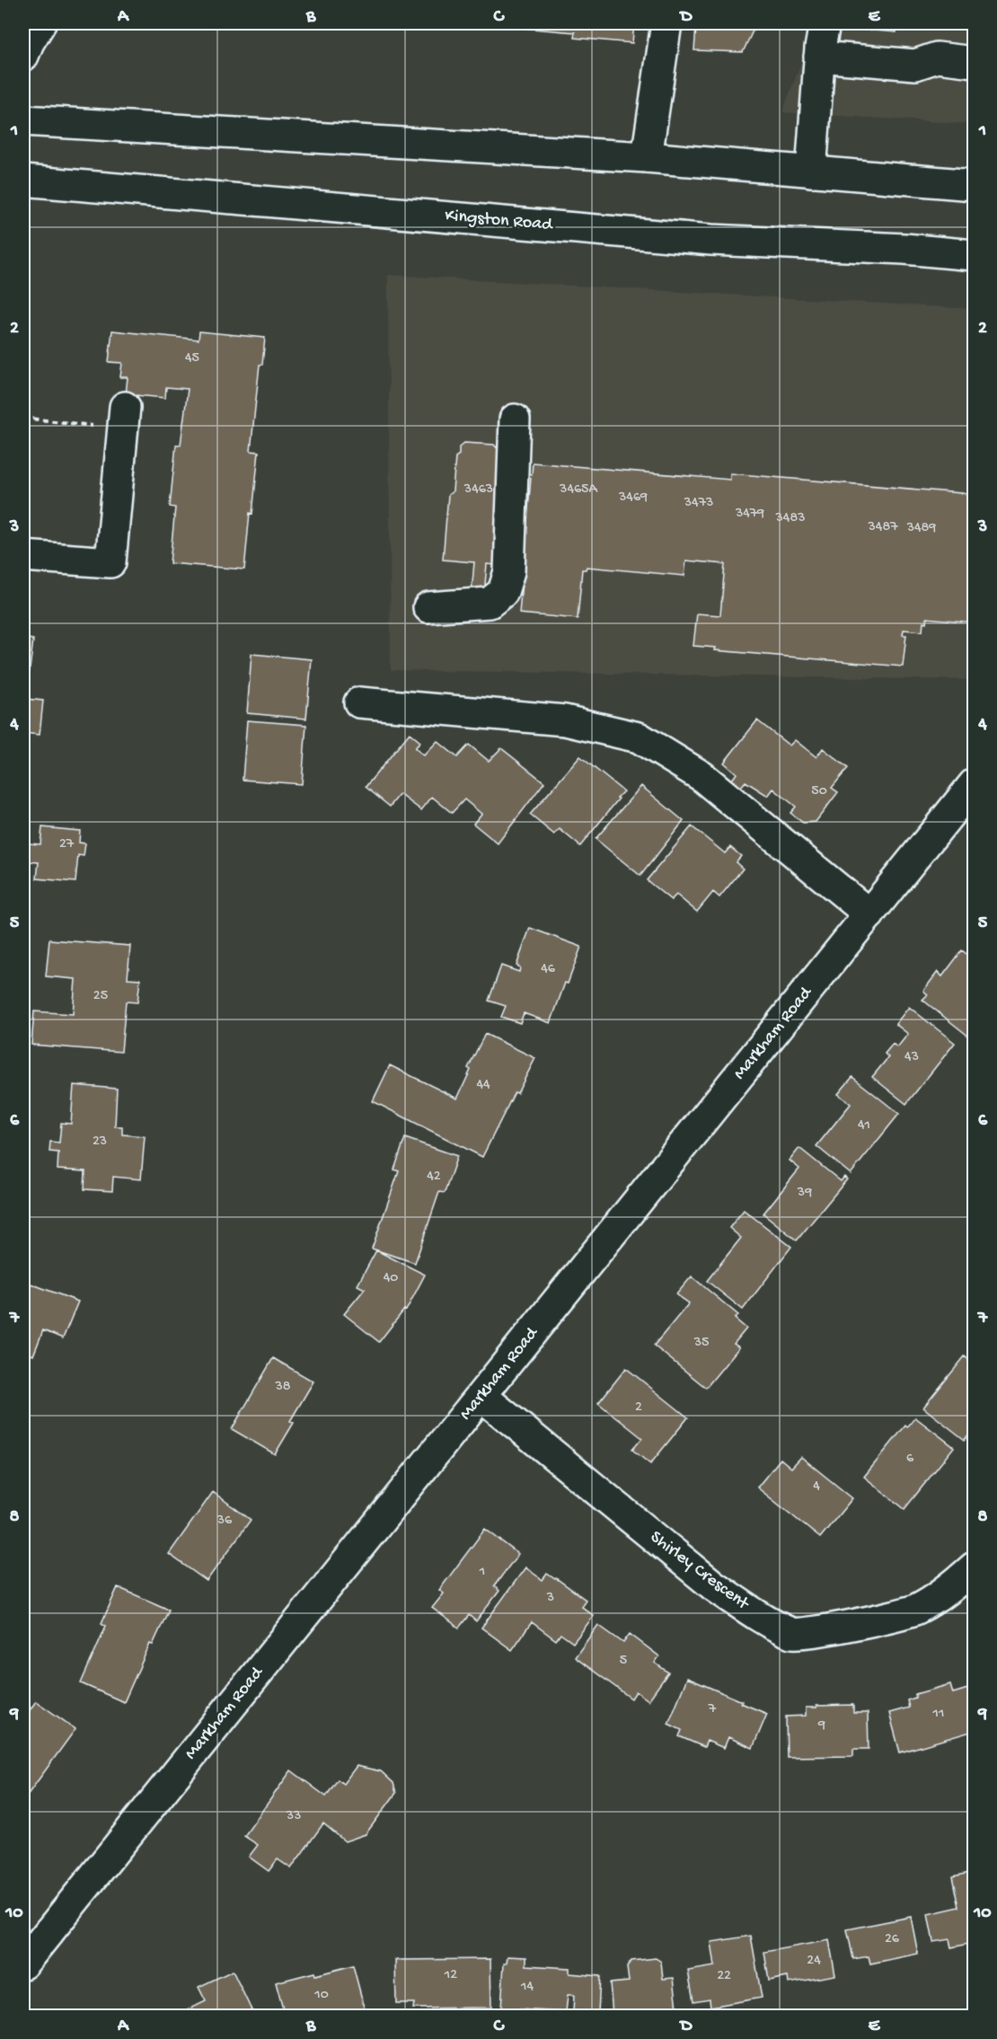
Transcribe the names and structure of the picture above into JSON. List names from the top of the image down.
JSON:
{
  "streets": {
    "street": ["Kingston Road", "Markham Road", "Shirley Crescent"]
  },
  "crossings": [
    ["Markham Road", "Shirley Crescent"]
  ],
  "house_numbers": [
    "45",
    "3463",
    "3465A",
    "3469",
    "3473",
    "3479",
    "3483",
    "3487",
    "3489",
    "50",
    "27",
    "46",
    "25",
    "43",
    "44",
    "41",
    "23",
    "42",
    "39",
    "40",
    "35",
    "38",
    "2",
    "6",
    "4",
    "36",
    "1",
    "3",
    "5",
    "7",
    "11",
    "9",
    "33",
    "26",
    "24",
    "12",
    "22",
    "14",
    "10"
  ],
  "grid": {
    "columns": [
      "A",
      "B",
      "C",
      "D",
      "E"
    ],
    "rows": [
      "1",
      "2",
      "3",
      "4",
      "5",
      "6",
      "7",
      "8",
      "9",
      "10"
    ]
  }
}
